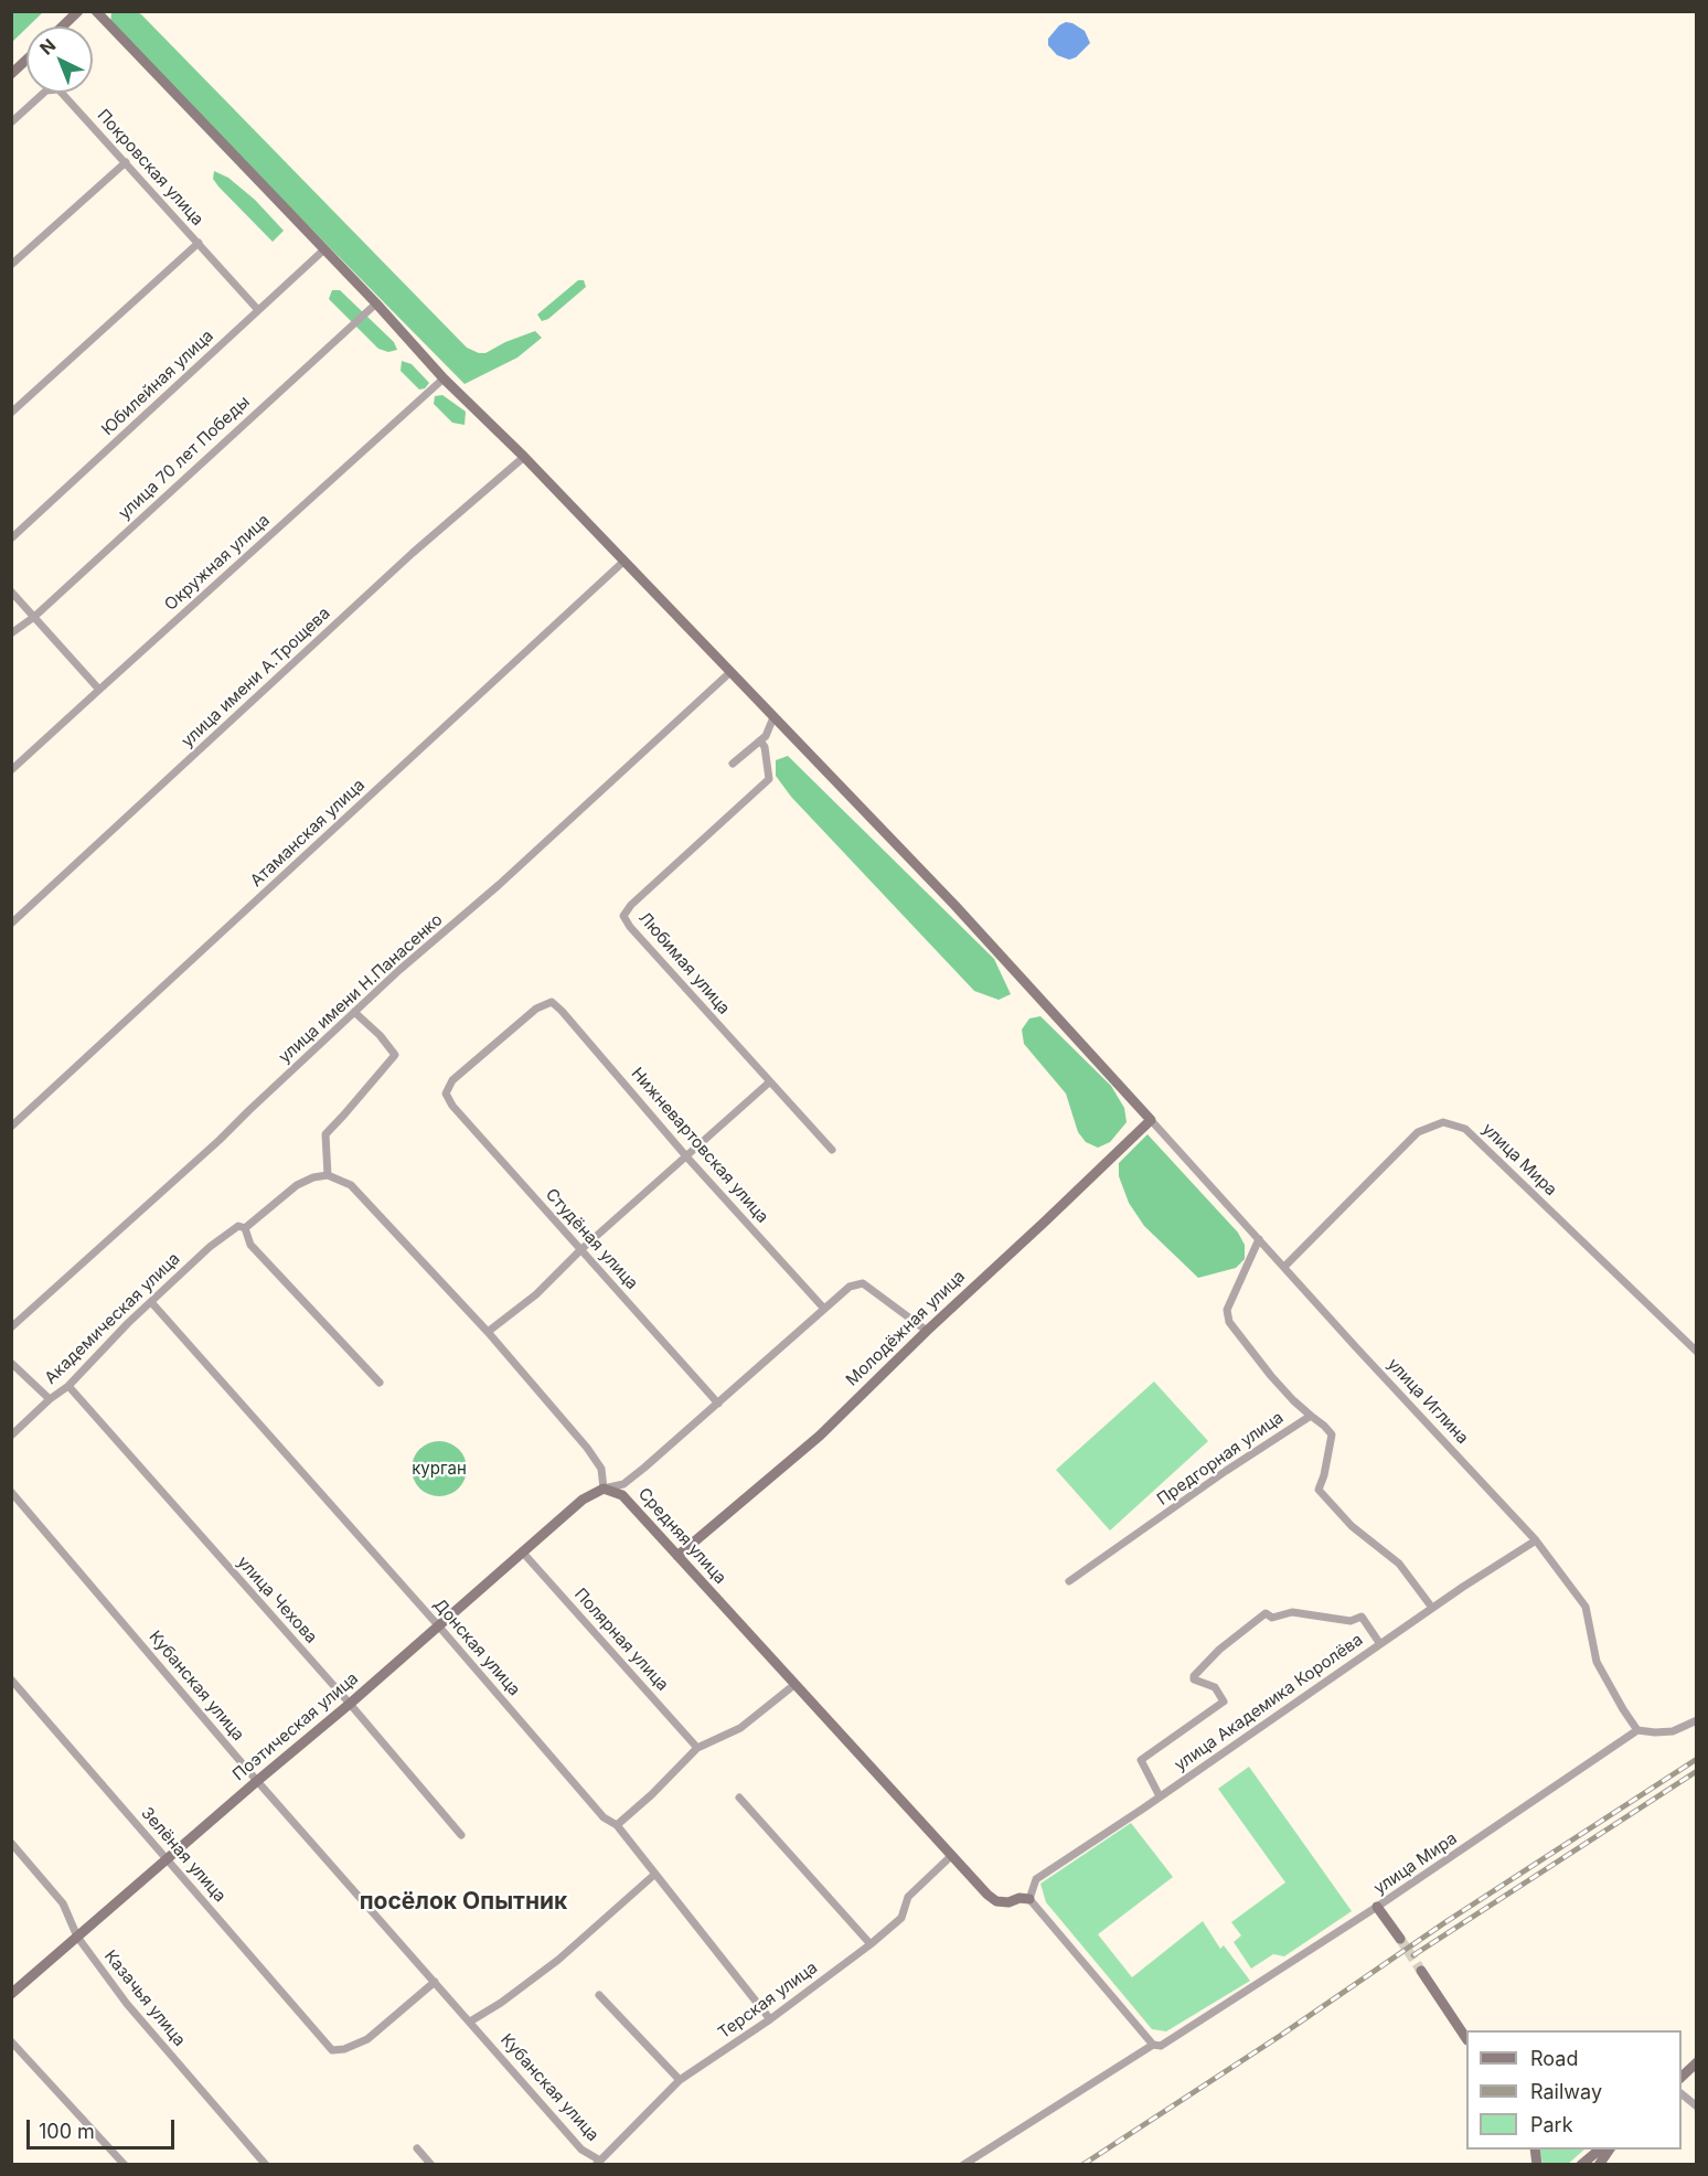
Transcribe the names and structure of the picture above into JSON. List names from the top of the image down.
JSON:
{
  "streets": {
    "street": [
      "Покровская улица",
      "Юбилейная улица",
      "улица 70 лет Победы",
      "Окружная улица",
      "улица имени А.Трощева",
      "Атаманская улица",
      "Любимая улица",
      "улица имени Н.Панасенко",
      "Нижневартовская улица",
      "улица Мира",
      "Студёная улица",
      "Академическая улица",
      "Молодёжная улица",
      "улица Иглина",
      "Предгорная улица",
      "Средняя улица",
      "улица Чехова",
      "Полярная улица",
      "Донская улица",
      "Кубанская улица",
      "улица Академика Королёва",
      "Поэтическая улица",
      "Зелёная улица",
      "Казачья улица",
      "Терская улица"
    ]
  },
  "crossings": [
    ["Покровская улица", "Юбилейная улица"],
    ["Нижневартовская улица", "Студёная улица"],
    ["улица Мира", "улица Иглина"],
    ["Академическая улица", "улица Чехова"],
    ["Академическая улица", "Донская улица"],
    ["Молодёжная улица", "улица Иглина"],
    ["Молодёжная улица", "Средняя улица"],
    ["улица Иглина", "Предгорная улица"],
    ["улица Иглина", "улица Академика Королёва"],
    ["Средняя улица", "улица Академика Королёва"],
    ["Средняя улица", "Поэтическая улица"],
    ["Средняя улица", "Терская улица"],
    ["улица Чехова", "Поэтическая улица"],
    ["Полярная улица", "Поэтическая улица"],
    ["Донская улица", "Поэтическая улица"],
    ["Донская улица", "Терская улица"],
    ["Кубанская улица", "Поэтическая улица"],
    ["Кубанская улица", "Зелёная улица"],
    ["Кубанская улица", "Терская улица"],
    ["Поэтическая улица", "Зелёная улица"],
    ["Поэтическая улица", "Казачья улица"]
  ],
  "districts": ["посёлок Опытник"],
  "parks": ["курган"],
  "legend": ["Road", "Railway", "Park"],
  "scale_bar": "100 m",
  "north": "top left"
}
